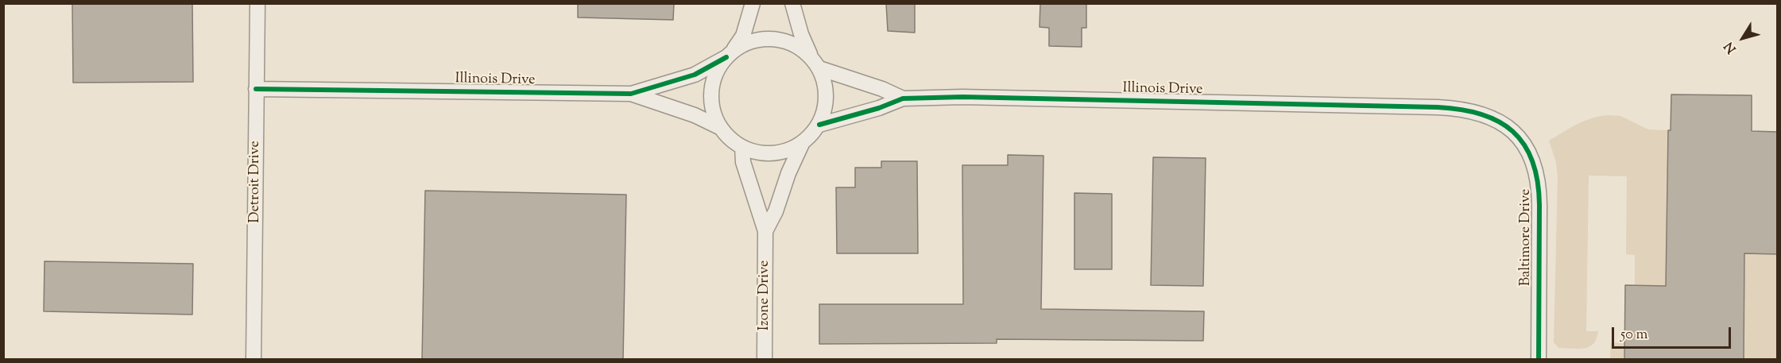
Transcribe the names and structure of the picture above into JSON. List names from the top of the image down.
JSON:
{
  "streets": {
    "street": [
      "Illinois Drive",
      "Detroit Drive",
      "Baltimore Drive",
      "Izone Drive"
    ]
  },
  "crossings": [
    ["Illinois Drive", "Detroit Drive"],
    ["Illinois Drive", "Baltimore Drive"],
    ["Illinois Drive", "Izone Drive"]
  ],
  "scale_bar": "50 m",
  "north": "bottom left"
}
